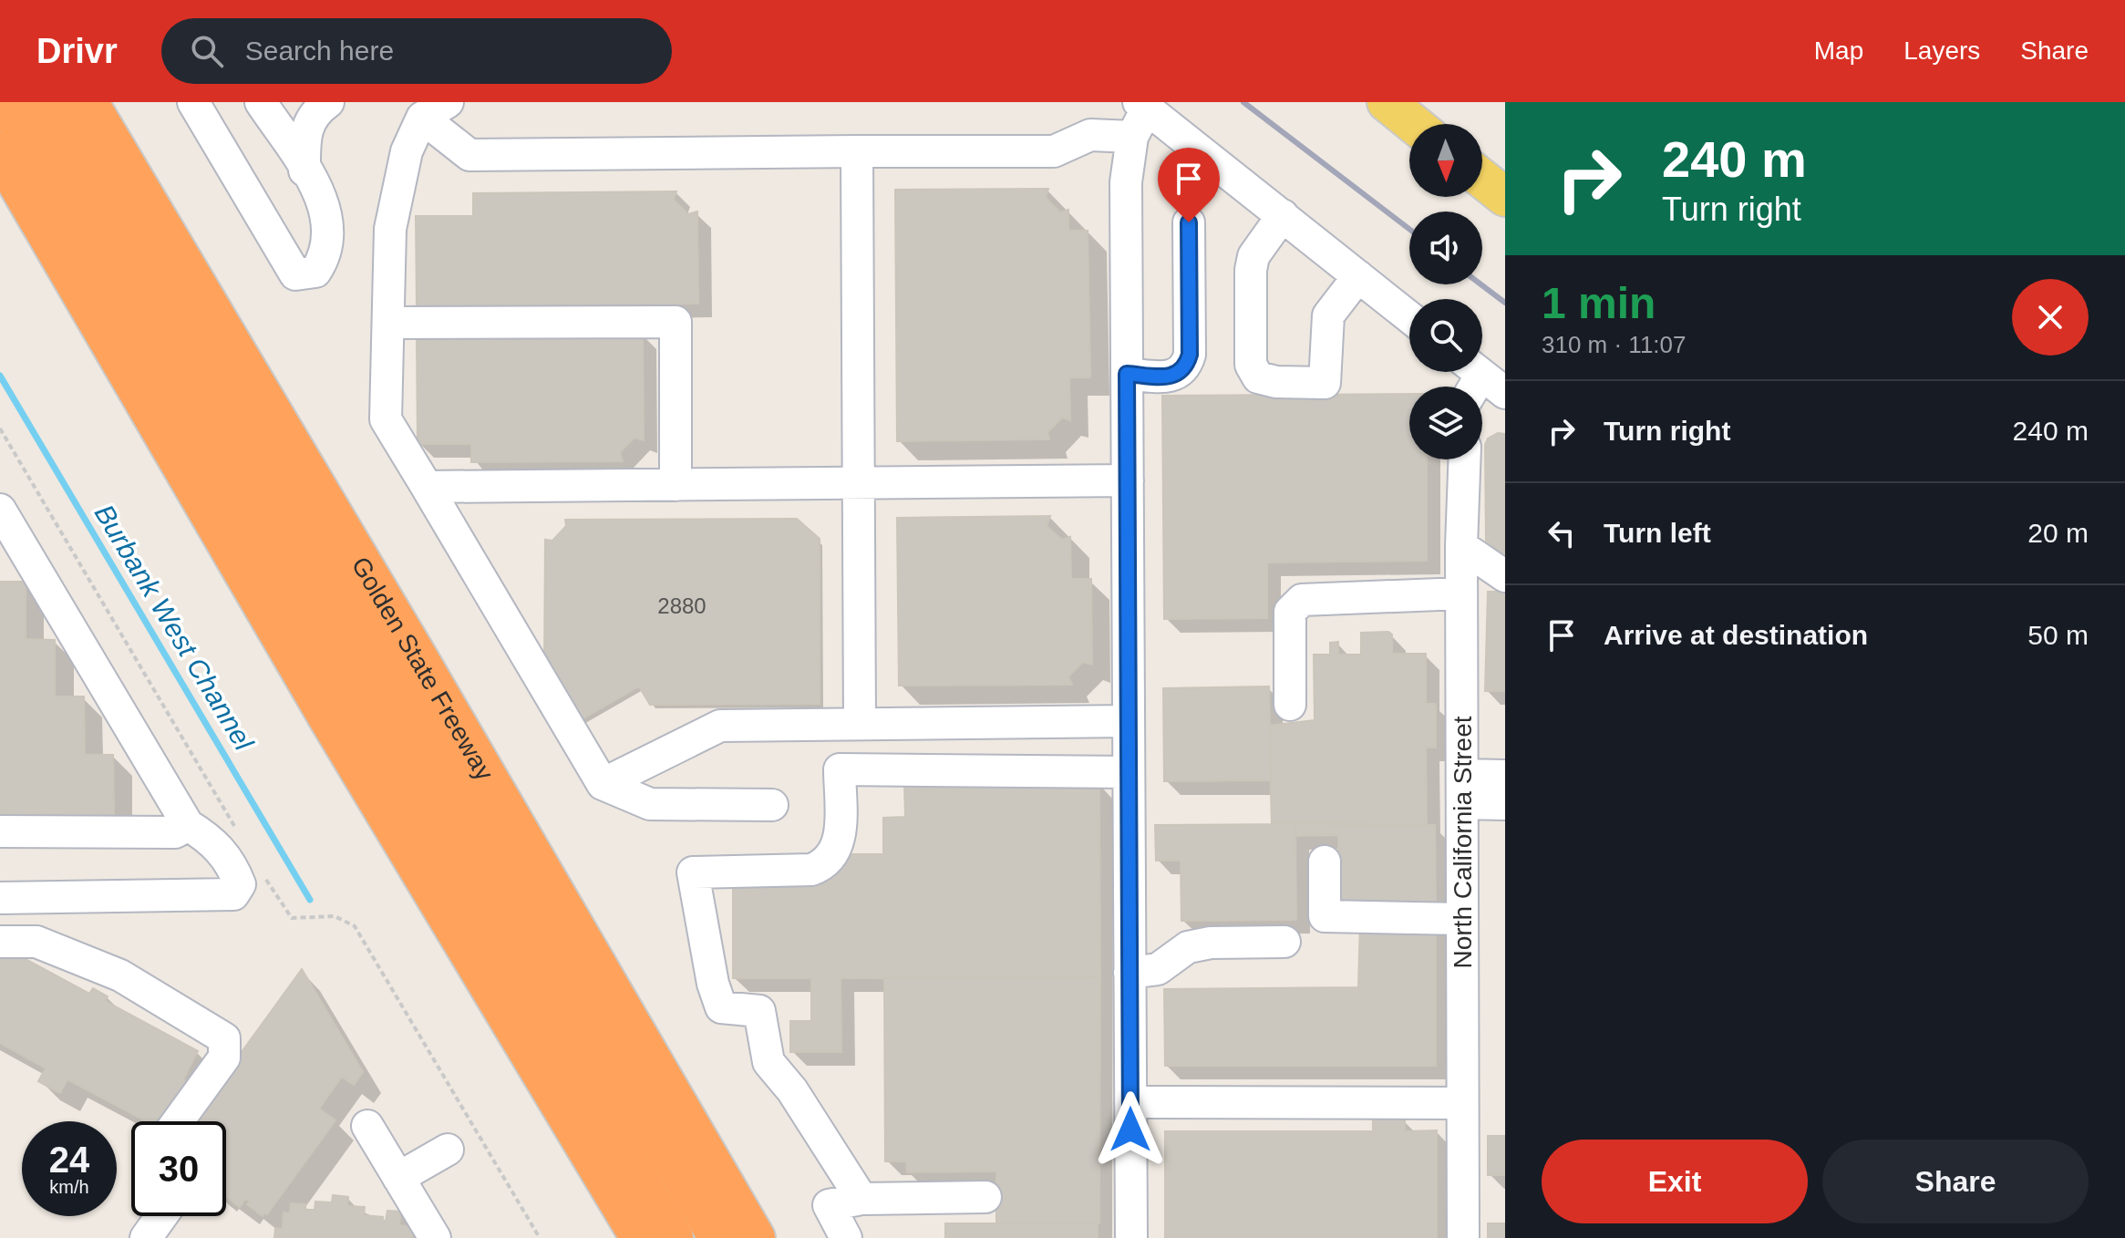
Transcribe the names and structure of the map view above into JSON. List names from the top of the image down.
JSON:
{
  "streets": {
    "highway": ["Golden State Freeway"],
    "street": ["North California Street"]
  },
  "water": ["Burbank West Channel"],
  "house_numbers": ["2880"],
  "north": "bottom",
  "page": {
    "header": "Drivr",
    "search": "Search here",
    "nav": ["Map", "Layers", "Share"],
    "turn": ["240 m", "Turn right"],
    "heading": ["1 min", "310 m · 11:07"],
    "list": [
      {
        "name": "Turn right",
        "value": "240 m"
      },
      {
        "name": "Turn left",
        "value": "20 m"
      },
      {
        "name": "Arrive at destination",
        "value": "50 m"
      }
    ],
    "speed": "24 km/h",
    "limit": "30",
    "buttons": ["Exit", "Share"]
  }
}
